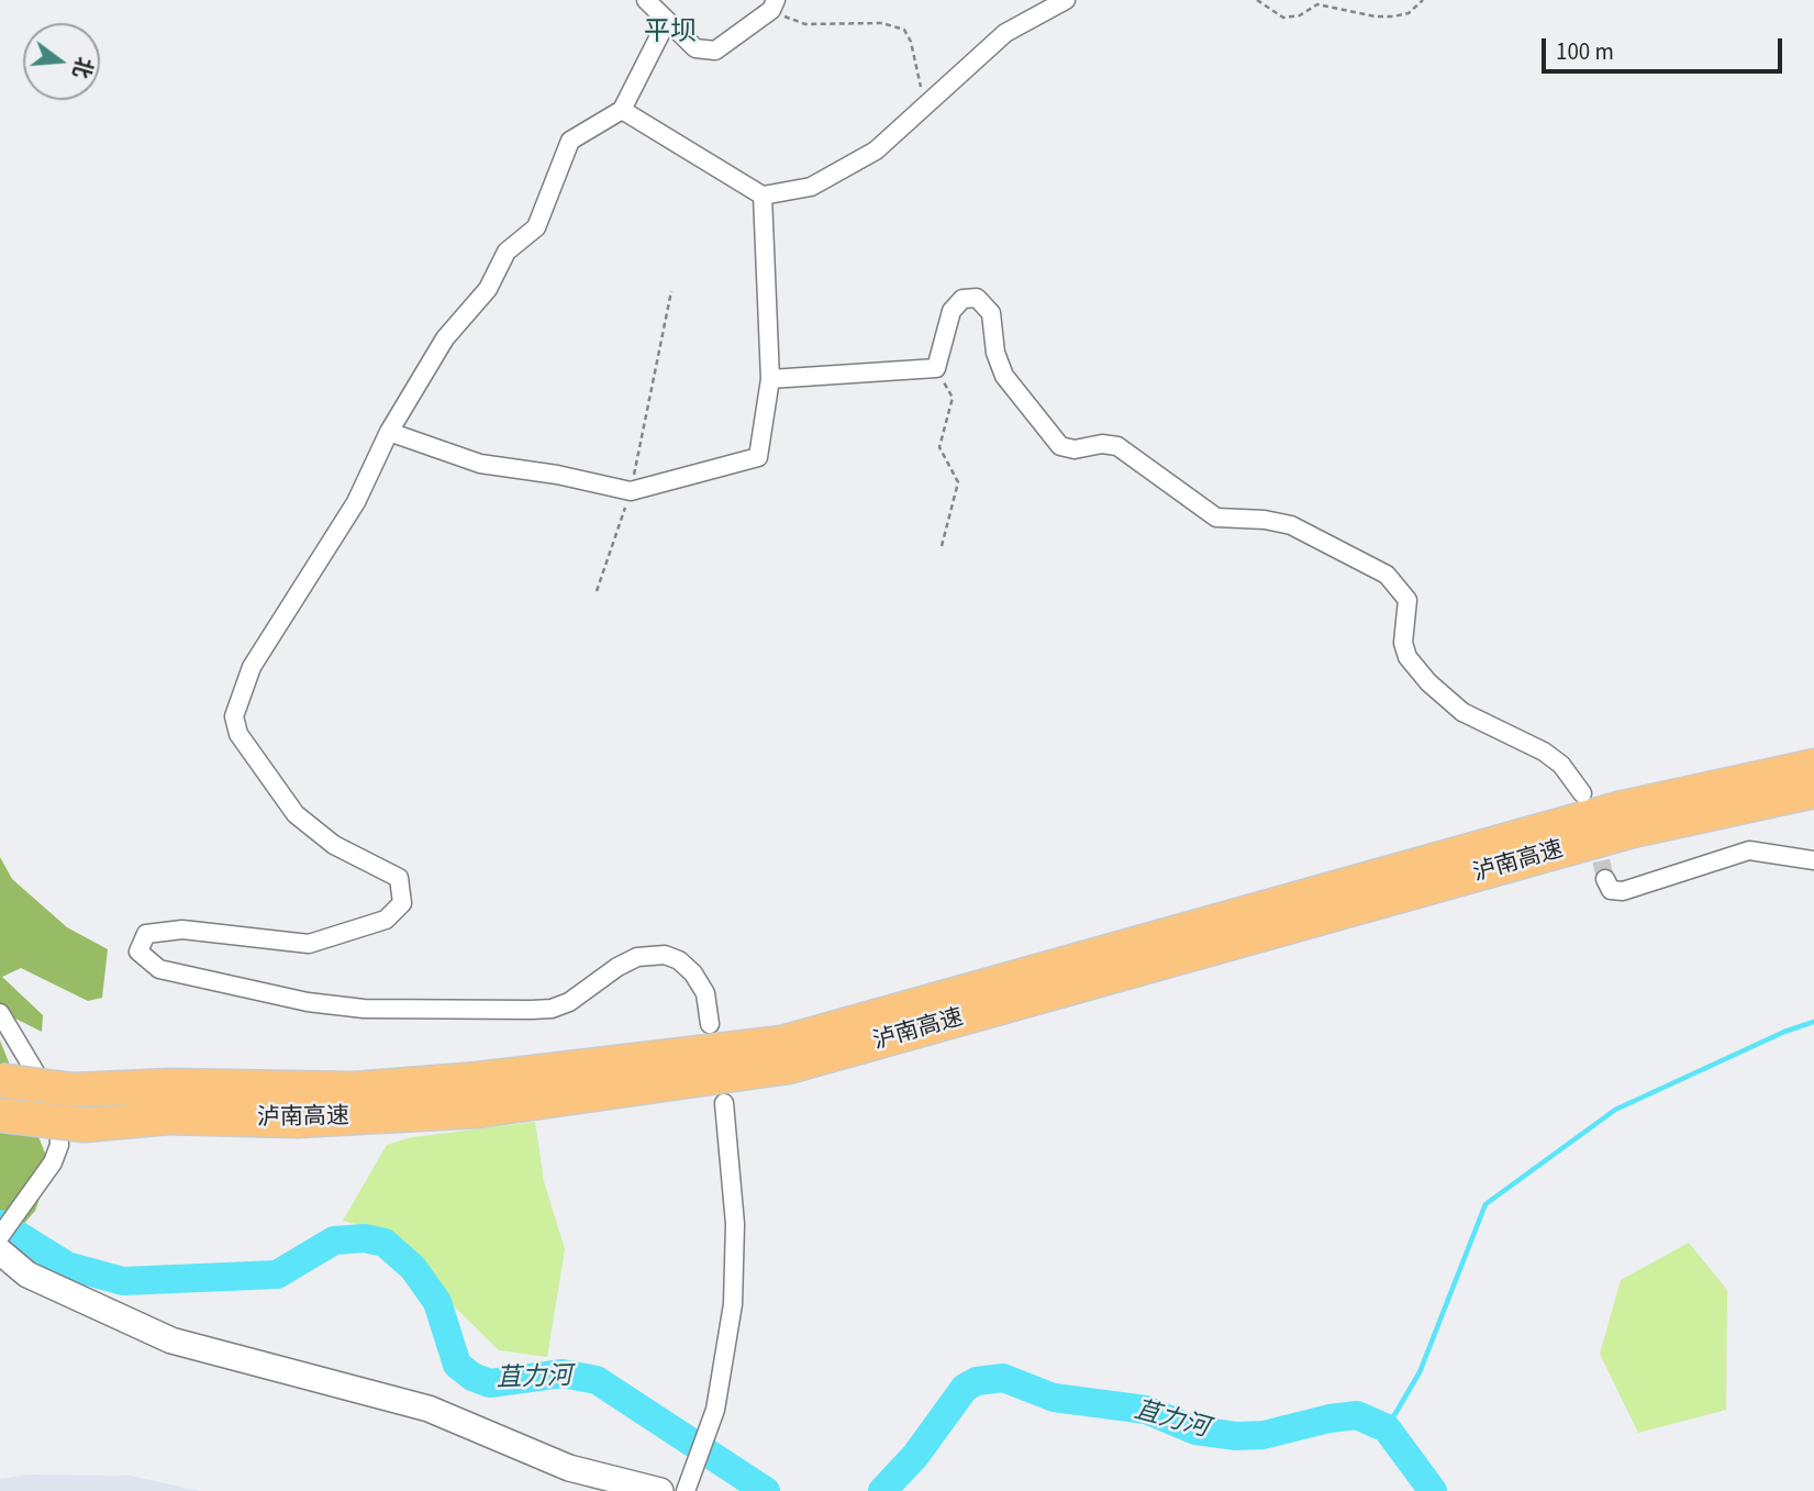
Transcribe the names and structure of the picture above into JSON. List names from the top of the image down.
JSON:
{
  "streets": {
    "highway": ["泸南高速"]
  },
  "districts": ["平坝"],
  "water": ["苴力河"],
  "scale_bar": "100 m",
  "north": "right"
}
